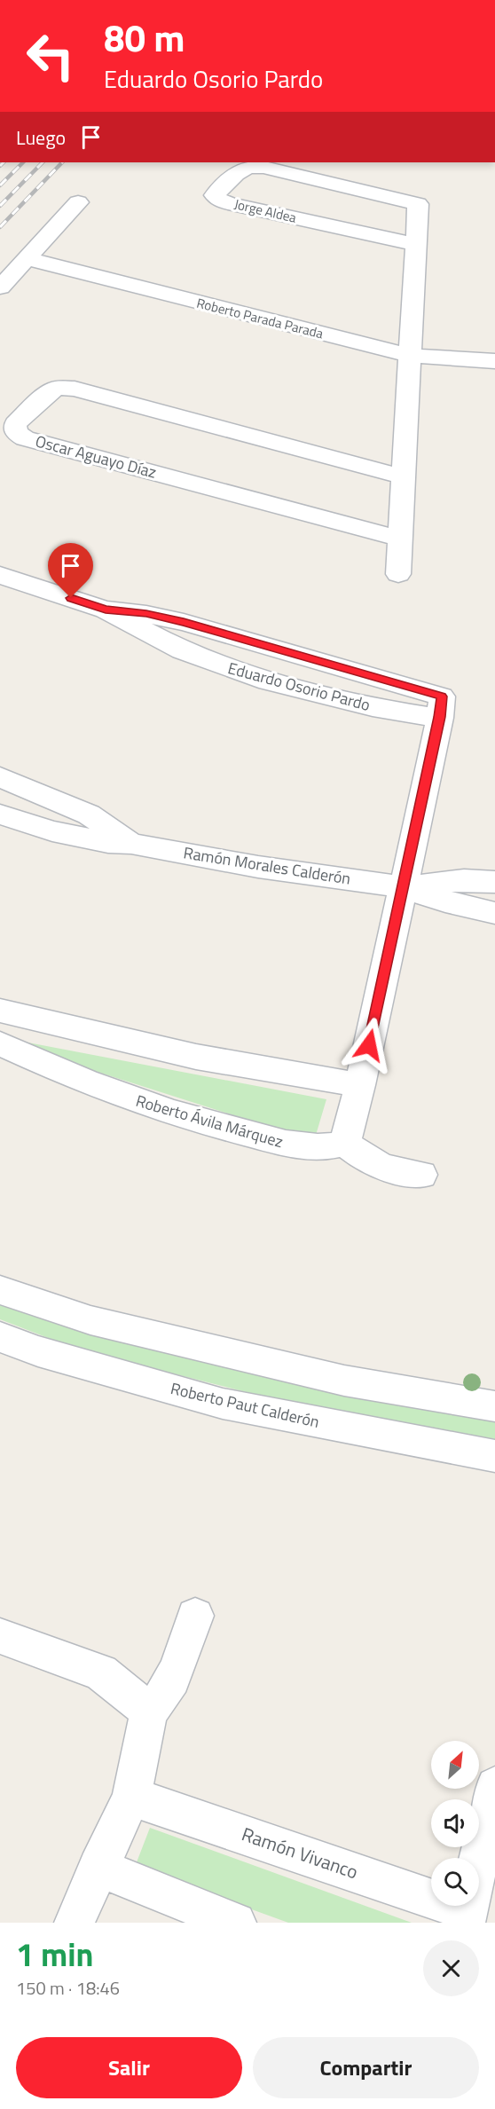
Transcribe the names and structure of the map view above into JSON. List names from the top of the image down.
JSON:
{
  "streets": {
    "street": [
      "Jorge Aldea",
      "Roberto Parada Parada",
      "Oscar Aguayo Díaz",
      "Eduardo Osorio Pardo",
      "Ramón Morales Calderón",
      "Roberto Ávila Márquez",
      "Roberto Paut Calderón",
      "Ramón Vivanco"
    ]
  },
  "crossings": [
    ["Jorge Aldea", "Roberto Parada Parada"],
    ["Jorge Aldea", "Oscar Aguayo Díaz"],
    ["Eduardo Osorio Pardo", "Ramón Morales Calderón"]
  ],
  "north": "top right",
  "page": {
    "turn": ["80 m", "Eduardo Osorio Pardo"],
    "then": "Luego",
    "heading": ["1 min", "150 m · 18:46"],
    "buttons": ["Salir", "Compartir"]
  }
}
